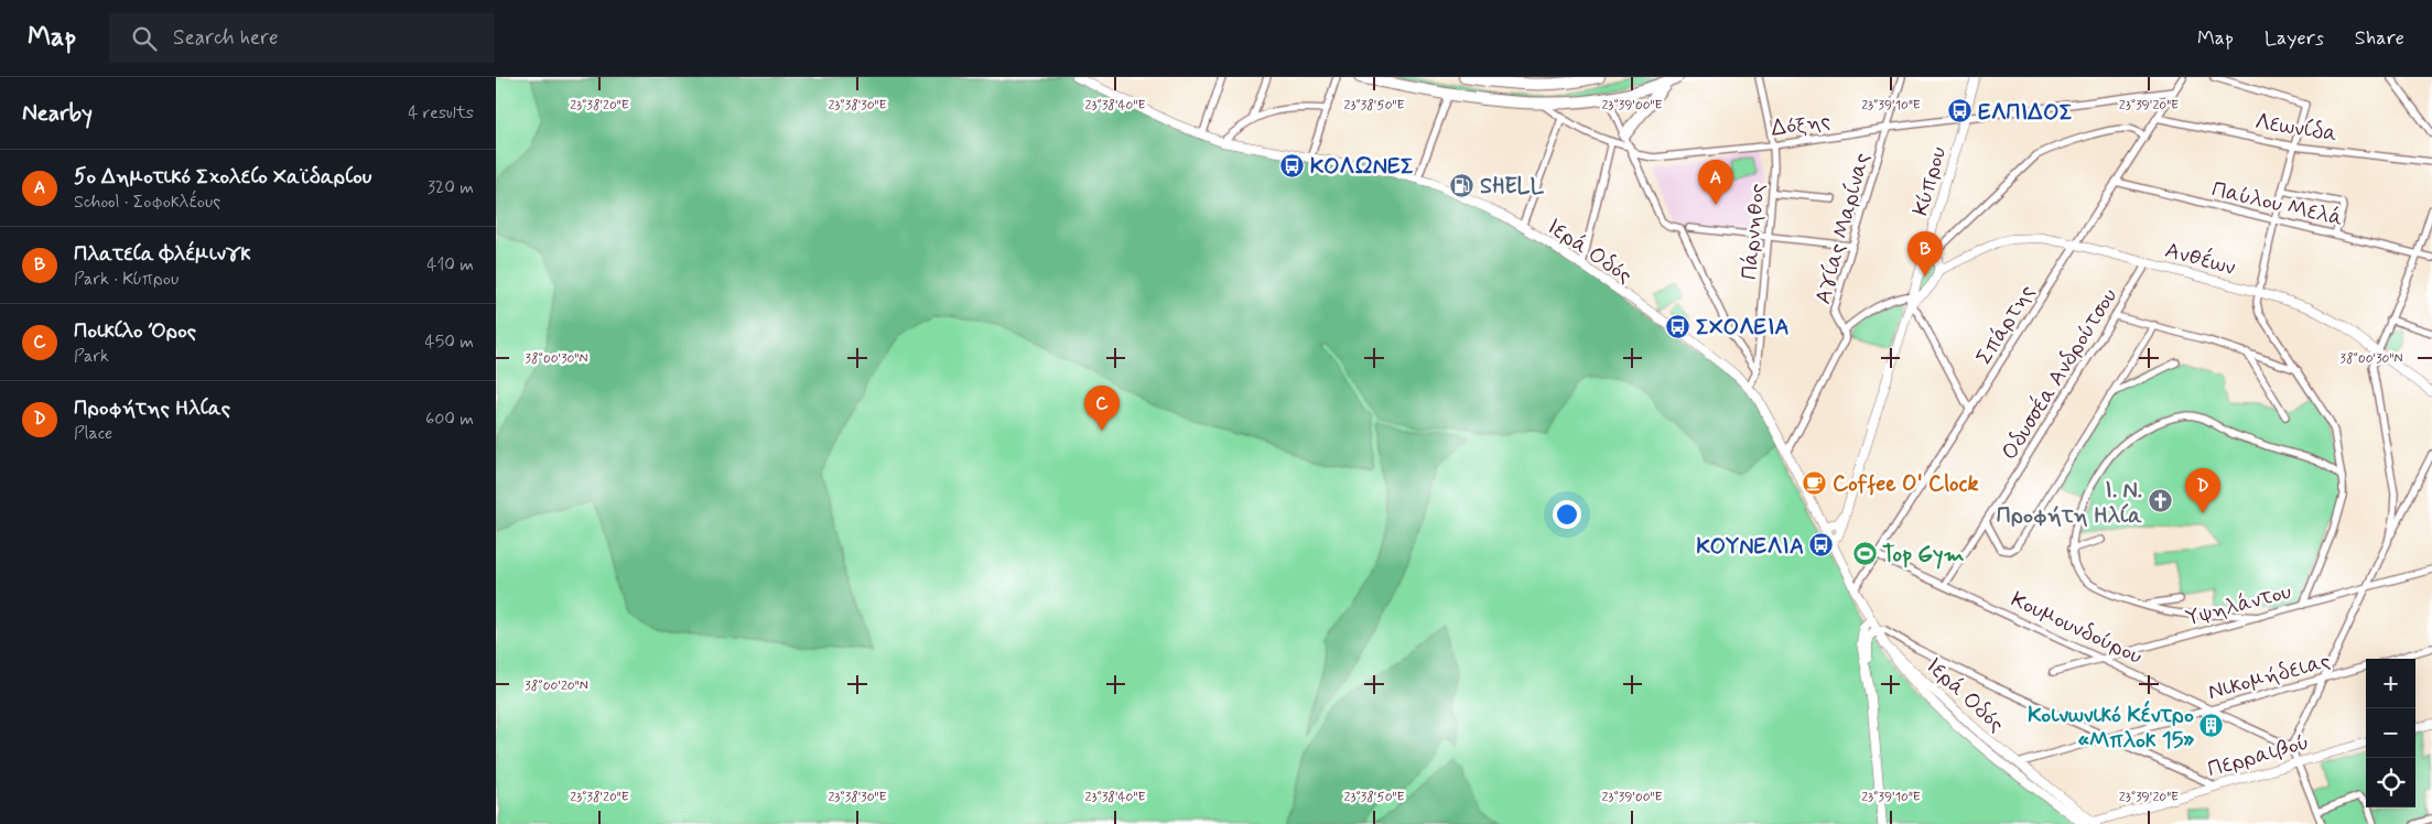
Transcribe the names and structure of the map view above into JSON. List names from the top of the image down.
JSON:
{
  "streets": {
    "street": [
      "Δόξης",
      "Λεωνίδα",
      "Κύπρου",
      "Παύλου Μελά",
      "Αγίας Μαρίνας",
      "Πάρνηθος",
      "Ιερά Οδός",
      "Ανθέων",
      "Σπάρτης",
      "Οδυσσέα Ανδρούτσου",
      "Υψηλάντου",
      "Κουμουνδούρου",
      "Νικομήδειας",
      "Περραιβού"
    ]
  },
  "crossings": [
    ["Δόξης", "Κύπρου"],
    ["Δόξης", "Αγίας Μαρίνας"],
    ["Δόξης", "Πάρνηθος"],
    ["Δόξης", "Σπάρτης"],
    ["Λεωνίδα", "Σπάρτης"],
    ["Κύπρου", "Ιερά Οδός"],
    ["Κύπρου", "Ανθέων"],
    ["Παύλου Μελά", "Σπάρτης"],
    ["Αγίας Μαρίνας", "Ιερά Οδός"],
    ["Πάρνηθος", "Ιερά Οδός"],
    ["Ιερά Οδός", "Σπάρτης"],
    ["Ιερά Οδός", "Νικομήδειας"],
    ["Ιερά Οδός", "Περραιβού"],
    ["Ανθέων", "Σπάρτης"],
    ["Ανθέων", "Οδυσσέα Ανδρούτσου"],
    ["Σπάρτης", "Κουμουνδούρου"],
    ["Οδυσσέα Ανδρούτσου", "Κουμουνδούρου"],
    ["Υψηλάντου", "Κουμουνδούρου"],
    ["Κουμουνδούρου", "Νικομήδειας"]
  ],
  "places": {
    "bus stop": [
      "ΕΛΠΙΔΟΣ",
      "ΚΟΛΩΝΕΣ",
      "ΣΧΟΛΕΙΑ",
      "ΚΟΥΝΕΛΙΑ"
    ],
    "fuel station": ["SHELL"],
    "cafe": ["Coffee O' Clock"],
    "church": ["Ι. Ν. Προφήτη Ηλία"],
    "sports": ["Top Gym"],
    "building": ["Κοινωνικό Κέντρο «Μπλοκ 15»"]
  },
  "page": {
    "header": "Map",
    "search": "Search here",
    "nav": ["Map", "Layers", "Share"],
    "heading": ["Nearby", "4 results"],
    "list": [
      {
        "mark": "A",
        "name": "5ο Δημοτικό Σχολείο Χαϊδαρίου",
        "note": "School · Σοφοκλέους",
        "value": "320 m"
      },
      {
        "mark": "B",
        "name": "Πλατεία Φλέμινγκ",
        "note": "Park · Κύπρου",
        "value": "410 m"
      },
      {
        "mark": "C",
        "name": "Ποικίλο Όρος",
        "note": "Park",
        "value": "450 m"
      },
      {
        "mark": "D",
        "name": "Προφήτης Ηλίας",
        "note": "Place",
        "value": "600 m"
      }
    ],
    "pins": [
      "A",
      "B",
      "C",
      "D"
    ],
    "map_buttons": ["+", "−"]
  },
  "coordinates": [
    "23°38'20\"E",
    "23°38'30\"E",
    "23°38'40\"E",
    "23°38'50\"E",
    "23°39'00\"E",
    "23°39'10\"E",
    "23°39'20\"E",
    "38°00'30\"N",
    "38°00'20\"N"
  ]
}
